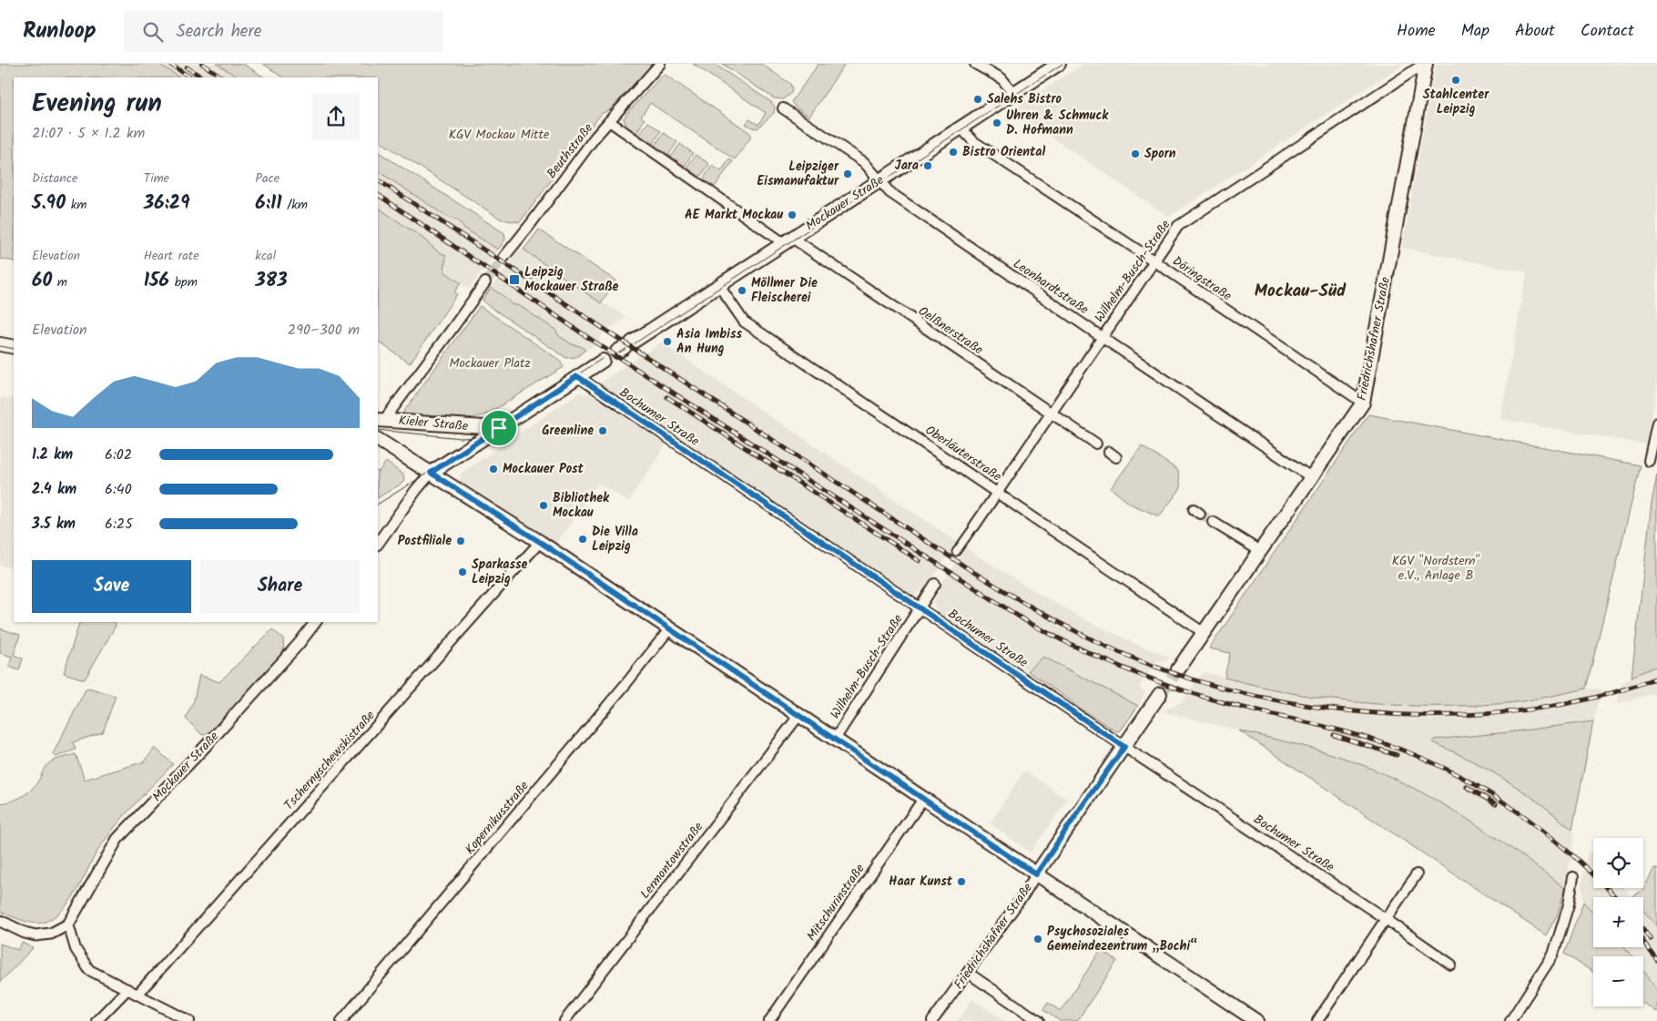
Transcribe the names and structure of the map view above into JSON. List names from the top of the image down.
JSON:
{
  "streets": {
    "main road": ["Mockauer Straße", "Friedrichshafner Straße", "Kieler Straße"],
    "street": [
      "Beuthstraße",
      "Wilhelm-Busch-Straße",
      "Döringstraße",
      "Leonhardtstraße",
      "Oelßnerstraße",
      "Bochumer Straße",
      "Oberläuterstraße",
      "Tschernyschewskistraße",
      "Kopernikusstraße",
      "Lermontowstraße",
      "Mitschurinstraße"
    ]
  },
  "crossings": [
    ["Beuthstraße", "Oelßnerstraße"],
    ["Mockauer Straße", "Döringstraße"],
    ["Mockauer Straße", "Leonhardtstraße"],
    ["Mockauer Straße", "Oelßnerstraße"],
    ["Mockauer Straße", "Oberläuterstraße"],
    ["Wilhelm-Busch-Straße", "Döringstraße"],
    ["Wilhelm-Busch-Straße", "Leonhardtstraße"],
    ["Wilhelm-Busch-Straße", "Oelßnerstraße"],
    ["Wilhelm-Busch-Straße", "Friedrichshafner Straße"],
    ["Wilhelm-Busch-Straße", "Bochumer Straße"],
    ["Wilhelm-Busch-Straße", "Oberläuterstraße"],
    ["Döringstraße", "Friedrichshafner Straße"],
    ["Leonhardtstraße", "Friedrichshafner Straße"],
    ["Friedrichshafner Straße", "Bochumer Straße"],
    ["Friedrichshafner Straße", "Oberläuterstraße"]
  ],
  "districts": ["Mockau-Süd"],
  "parks": ["KGV Mockau Mitte", "Mockauer Platz", "KGV \"Nordstern\" e.V., Anlage B"],
  "places": {
    "other": [
      "Stahlcenter Leipzig",
      "Salehs Bistro",
      "Uhren & Schmuck D. Hofmann",
      "Bistro Oriental",
      "Sporn",
      "Jara",
      "Leipziger Eismanufaktur",
      "AE Markt Mockau",
      "Möllmer Die Fleischerei",
      "Asia Imbiss An Hung",
      "Greenline",
      "Mockauer Post",
      "Bibliothek Mockau",
      "Die Villa Leipzig",
      "Postfiliale",
      "Sparkasse Leipzig",
      "Haar Kunst",
      "Psychosoziales Gemeindezentrum „Bochi“"
    ],
    "transit": ["Leipzig Mockauer Straße"]
  },
  "page": {
    "header": "Runloop",
    "search": "Search here",
    "nav": [
      "Home",
      "Map",
      "About",
      "Contact"
    ],
    "heading": ["Evening run", "21:07 · 5 × 1.2 km"],
    "stats": [
      ["Distance", "5.90 km"],
      ["Time", "36:29"],
      ["Pace", "6:11 /km"],
      ["Elevation", "60 m"],
      ["Heart rate", "156 bpm"],
      ["kcal", "383"]
    ],
    "chart": ["Elevation", "290–300 m"],
    "list": [
      {
        "name": "1.2 km",
        "note": "6:02"
      },
      {
        "name": "2.4 km",
        "note": "6:40"
      },
      {
        "name": "3.5 km",
        "note": "6:25"
      }
    ],
    "buttons": ["Save", "Share"],
    "map_buttons": ["+", "−"]
  }
}
